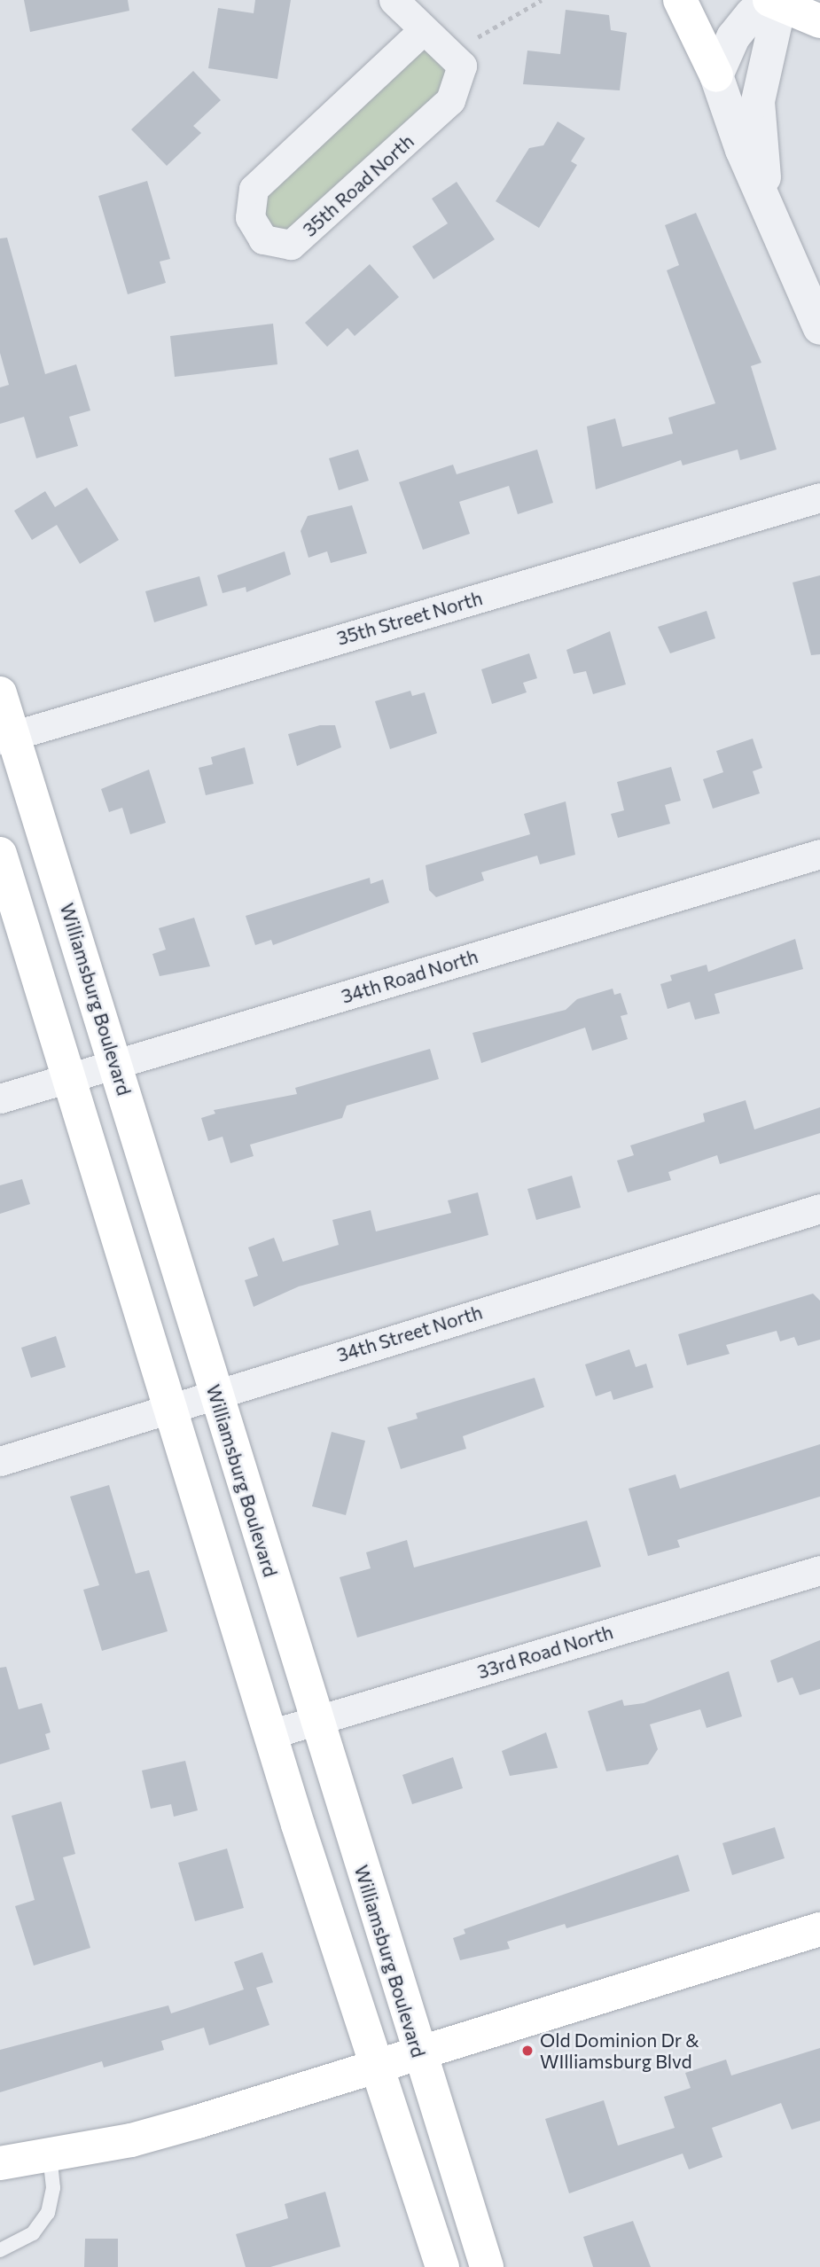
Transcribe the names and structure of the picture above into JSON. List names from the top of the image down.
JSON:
{
  "streets": {
    "main road": ["Williamsburg Boulevard"],
    "street": [
      "35th Road North",
      "35th Street North",
      "34th Road North",
      "34th Street North",
      "33rd Road North"
    ]
  },
  "crossings": [
    ["35th Street North", "Williamsburg Boulevard"],
    ["34th Road North", "Williamsburg Boulevard"],
    ["Williamsburg Boulevard", "34th Street North"],
    ["Williamsburg Boulevard", "33rd Road North"]
  ],
  "places": ["Old Dominion Dr & WIlliamsburg Blvd"]
}
